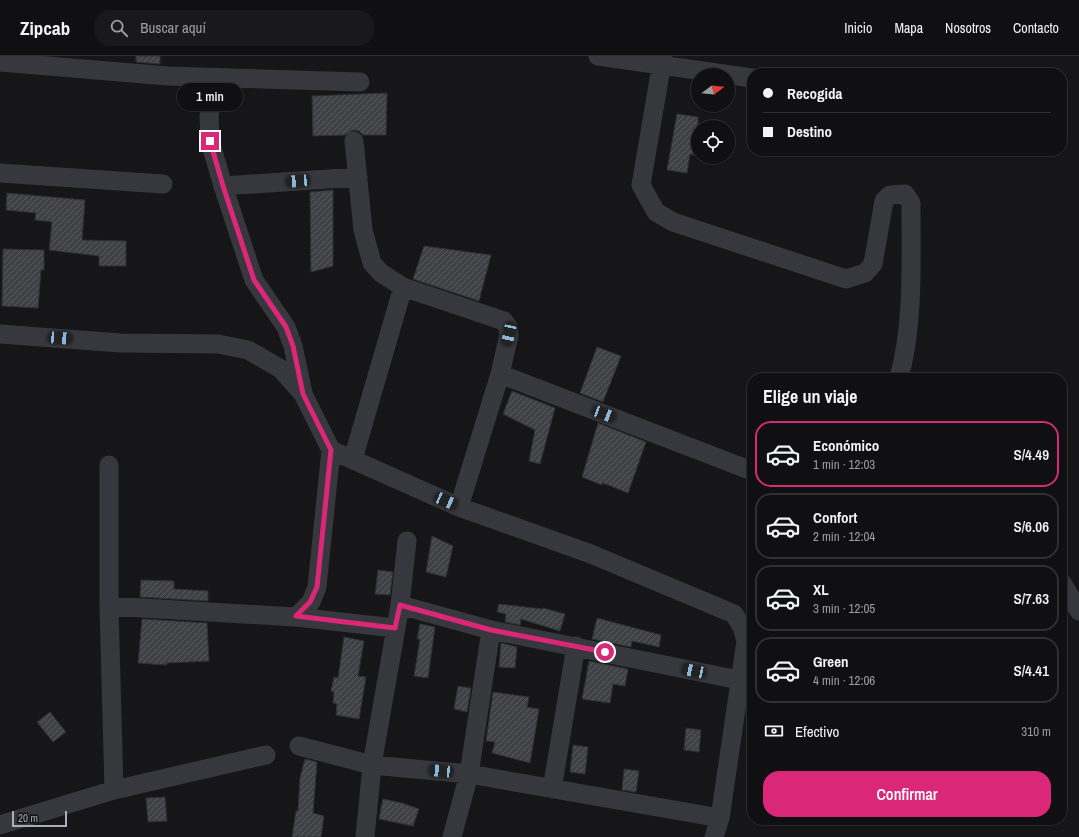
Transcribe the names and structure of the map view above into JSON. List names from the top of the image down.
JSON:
{
  "scale_bar": "20 m",
  "north": "right",
  "page": {
    "header": "Zipcab",
    "search": "Buscar aquí",
    "nav": [
      "Inicio",
      "Mapa",
      "Nosotros",
      "Contacto"
    ],
    "banner": ["Recogida", "Destino"],
    "bubble": "1 min",
    "heading": "Elige un viaje",
    "list": [
      {
        "name": "Económico",
        "note": "1 min · 12:03",
        "value": "S/4.49"
      },
      {
        "name": "Confort",
        "note": "2 min · 12:04",
        "value": "S/6.06"
      },
      {
        "name": "XL",
        "note": "3 min · 12:05",
        "value": "S/7.63"
      },
      {
        "name": "Green",
        "note": "4 min · 12:06",
        "value": "S/4.41"
      }
    ],
    "pay": ["Efectivo", "310 m"],
    "buttons": "Confirmar",
    "scale": "20 m"
  }
}
